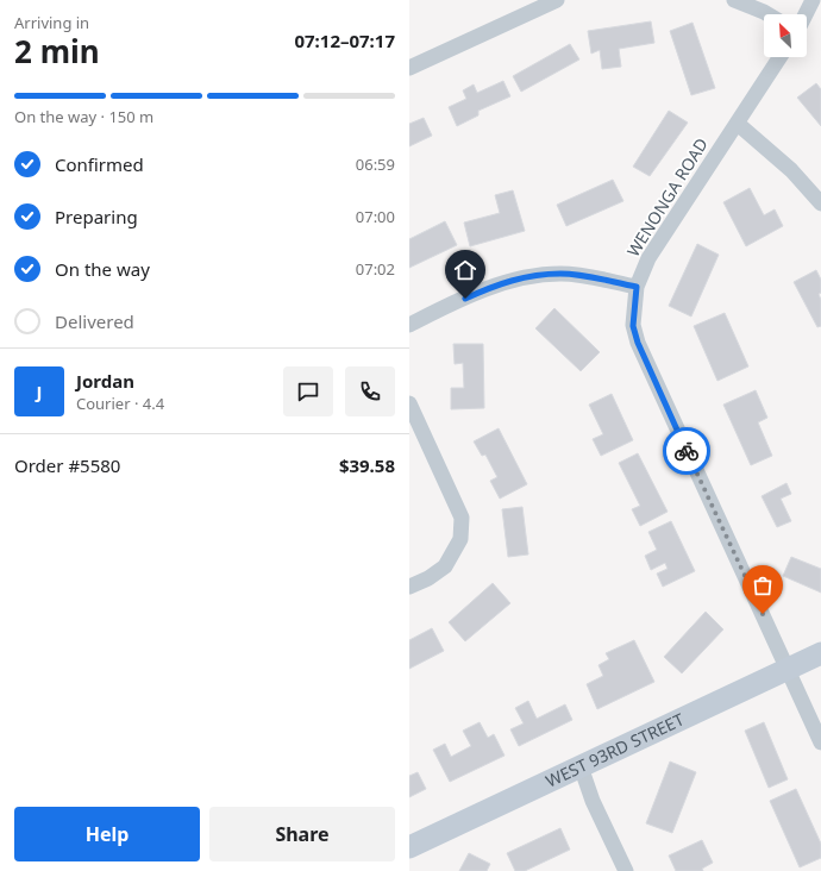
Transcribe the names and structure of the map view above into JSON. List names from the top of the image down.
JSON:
{
  "streets": {
    "street": ["WENONGA ROAD", "WEST 93RD STREET"]
  },
  "crossings": [
    ["WENONGA ROAD", "WEST 93RD STREET"]
  ],
  "north": "top left",
  "page": {
    "heading": ["2 min", "Arriving in", "07:12–07:17"],
    "panel": [
      "Jordan",
      "Courier · 4.4",
      "Order #5580",
      "$39.58"
    ],
    "bar": "On the way · 150 m",
    "list": [
      ["Confirmed", "06:59"],
      ["Preparing", "07:00"],
      ["On the way", "07:02"],
      "Delivered"
    ],
    "round": "J",
    "buttons": ["Help", "Share"]
  }
}
